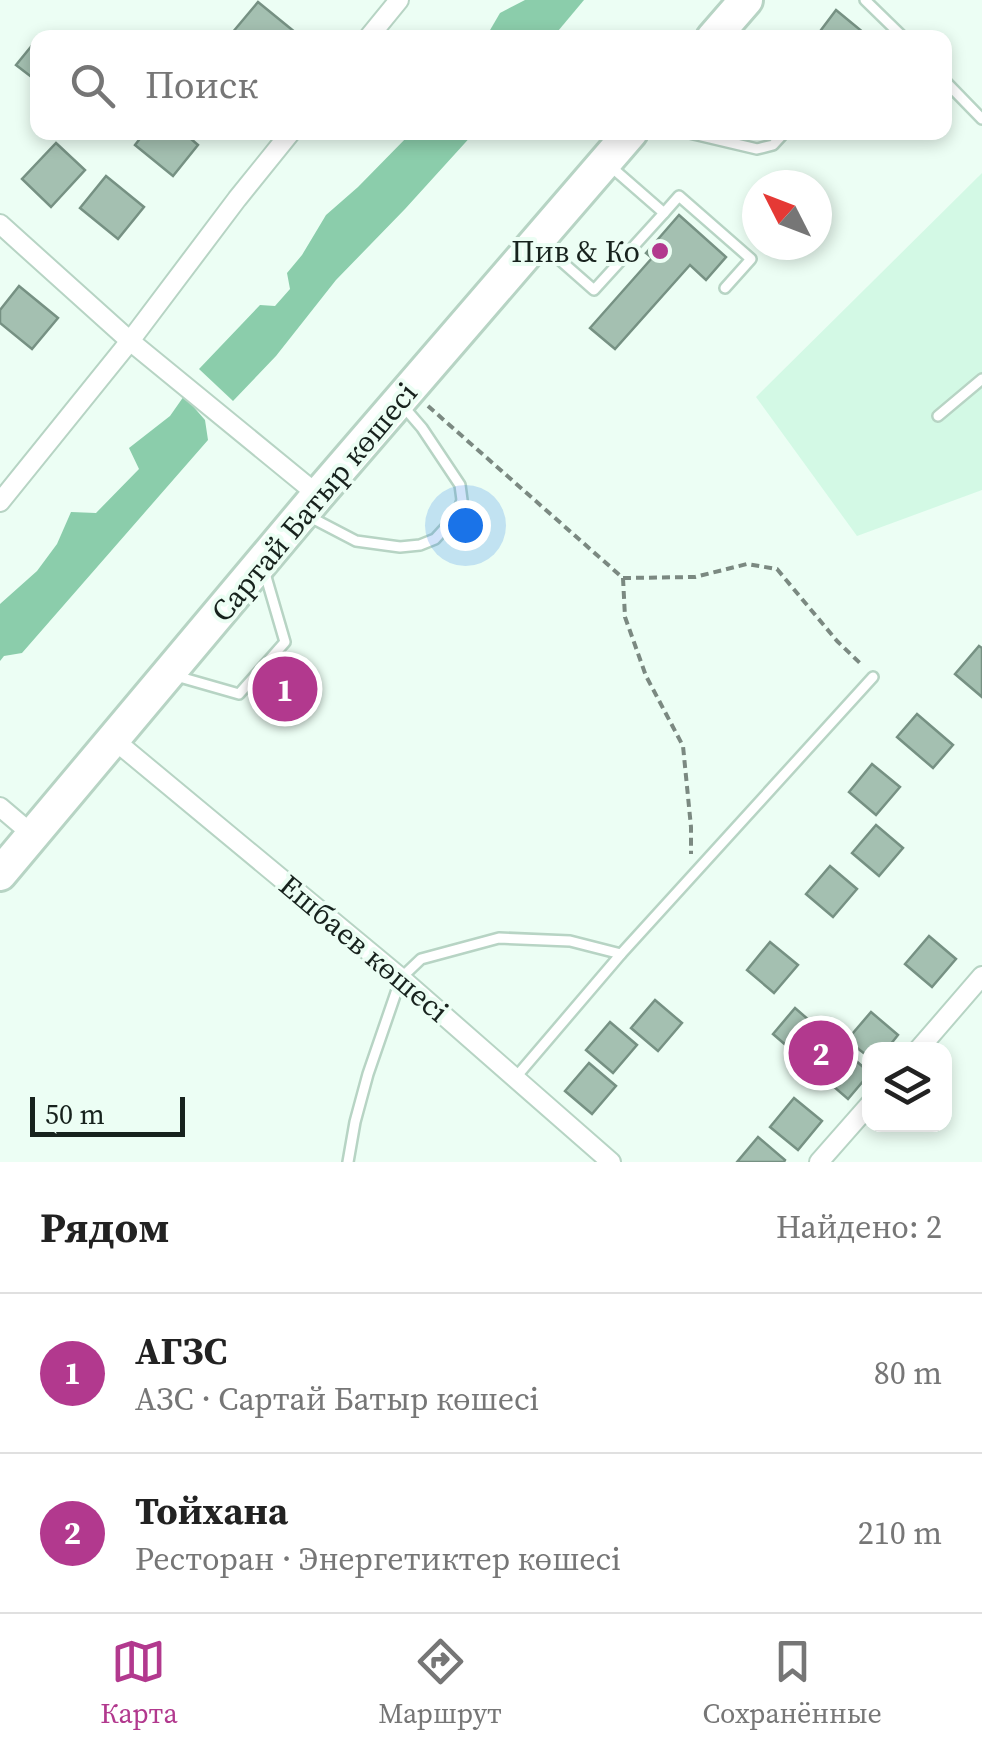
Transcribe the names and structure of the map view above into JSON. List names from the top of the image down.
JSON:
{
  "streets": {
    "highway": ["Сартай Батыр көшесі"],
    "street": ["Ешбаев көшесі"]
  },
  "crossings": [
    ["Сартай Батыр көшесі", "Ешбаев көшесі"]
  ],
  "places": ["Пив & Ко"],
  "scale_bar": "50 m",
  "north": "top left",
  "page": {
    "search": "Поиск",
    "pins": ["1", "2"],
    "scale": "50 m",
    "heading": ["Рядом", "Найдено: 2"],
    "list": [
      {
        "mark": "1",
        "name": "АГЗС",
        "note": "АЗС · Сартай Батыр көшесі",
        "value": "80 m"
      },
      {
        "mark": "2",
        "name": "Тойхана",
        "note": "Ресторан · Энергетиктер көшесі",
        "value": "210 m"
      }
    ],
    "nav": ["Карта", "Маршрут", "Сохранённые"]
  }
}
